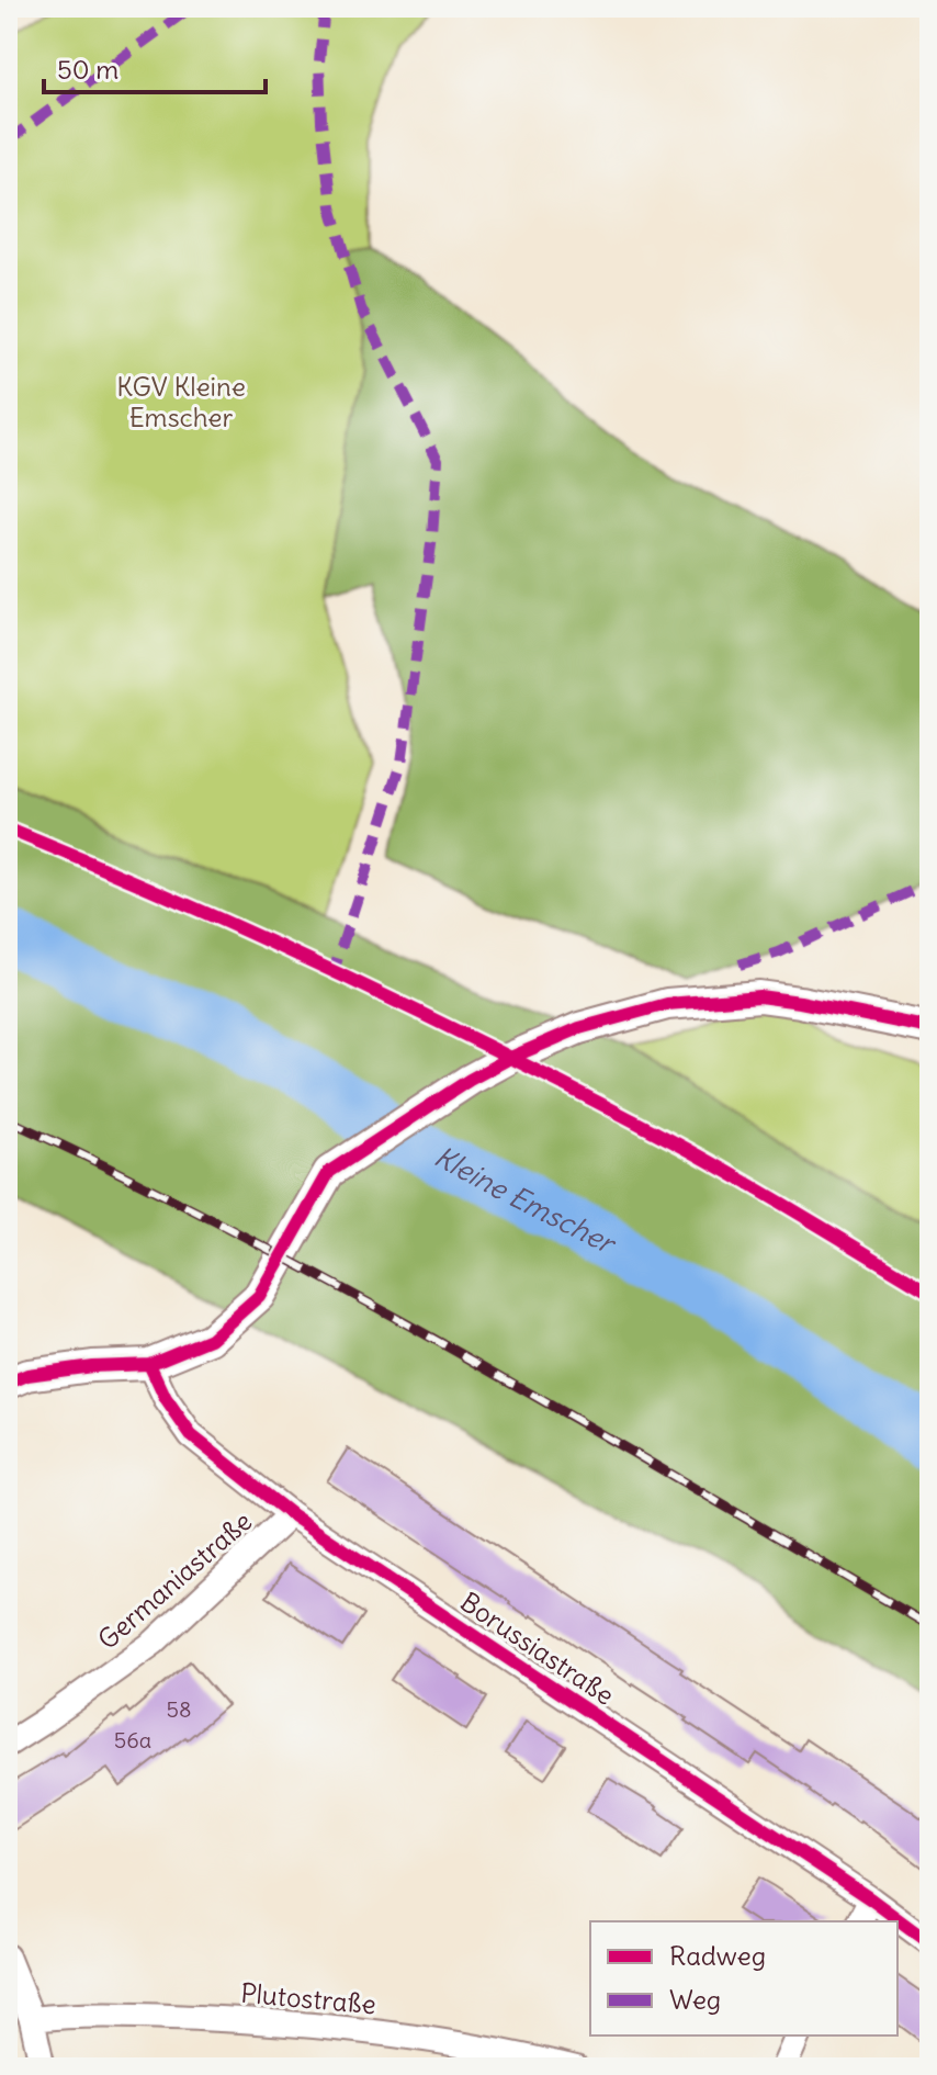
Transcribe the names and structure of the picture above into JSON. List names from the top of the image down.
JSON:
{
  "streets": {
    "street": ["Germaniastraße", "Borussiastraße", "Plutostraße"]
  },
  "crossings": [
    ["Germaniastraße", "Borussiastraße"]
  ],
  "water": ["Kleine Emscher"],
  "parks": ["KGV Kleine Emscher"],
  "house_numbers": ["58", "56a"],
  "legend": ["Radweg", "Weg"],
  "scale_bar": "50 m"
}
